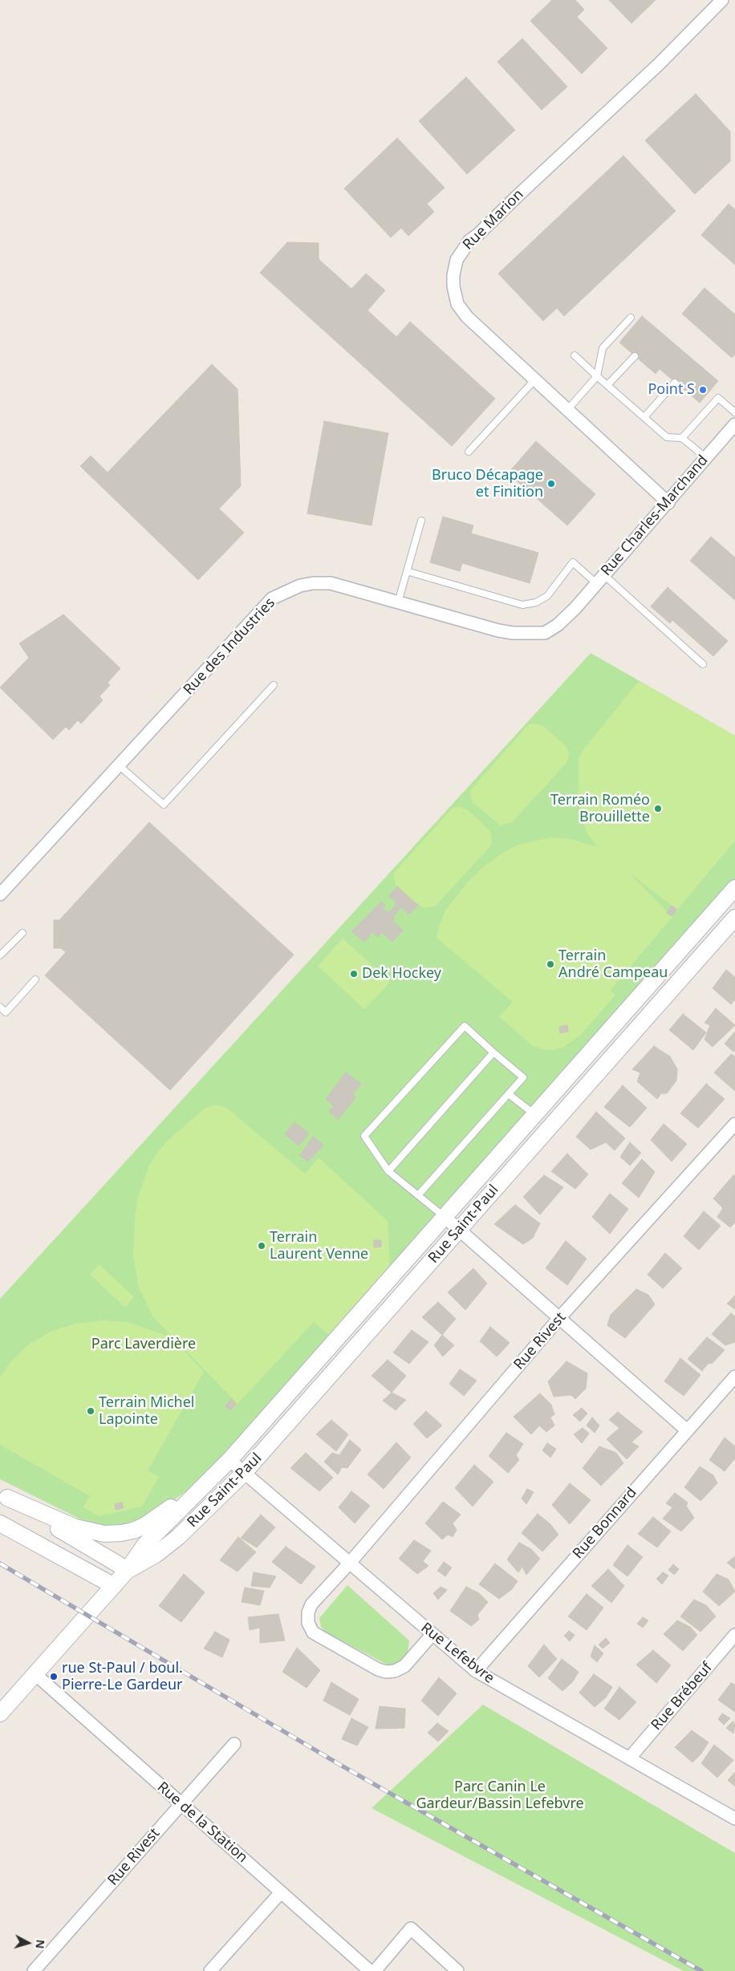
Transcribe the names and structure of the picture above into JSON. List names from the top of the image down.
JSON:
{
  "streets": {
    "street": [
      "Rue Marion",
      "Rue Charles-Marchand",
      "Rue des Industries",
      "Rue Saint-Paul",
      "Rue Rivest",
      "Rue Bonnard",
      "Rue Lefebvre",
      "Rue Brébeuf",
      "Rue de la Station"
    ]
  },
  "crossings": [
    ["Rue Marion", "Rue Charles-Marchand"],
    ["Rue Charles-Marchand", "Rue des Industries"],
    ["Rue Saint-Paul", "Rue Lefebvre"],
    ["Rue Saint-Paul", "Rue de la Station"],
    ["Rue Rivest", "Rue Lefebvre"],
    ["Rue Rivest", "Rue de la Station"],
    ["Rue Bonnard", "Rue Lefebvre"],
    ["Rue Lefebvre", "Rue Brébeuf"]
  ],
  "parks": ["Parc Laverdière", "Parc Canin Le Gardeur/Bassin Lefebvre"],
  "places": [
    "Point S",
    "Bruco Décapage et Finition",
    "Terrain Roméo Brouillette",
    "Terrain André Campeau",
    "Dek Hockey",
    "Terrain Laurent Venne",
    "Terrain Michel Lapointe",
    "rue St-Paul / boul. Pierre-Le Gardeur"
  ],
  "north": "right"
}
